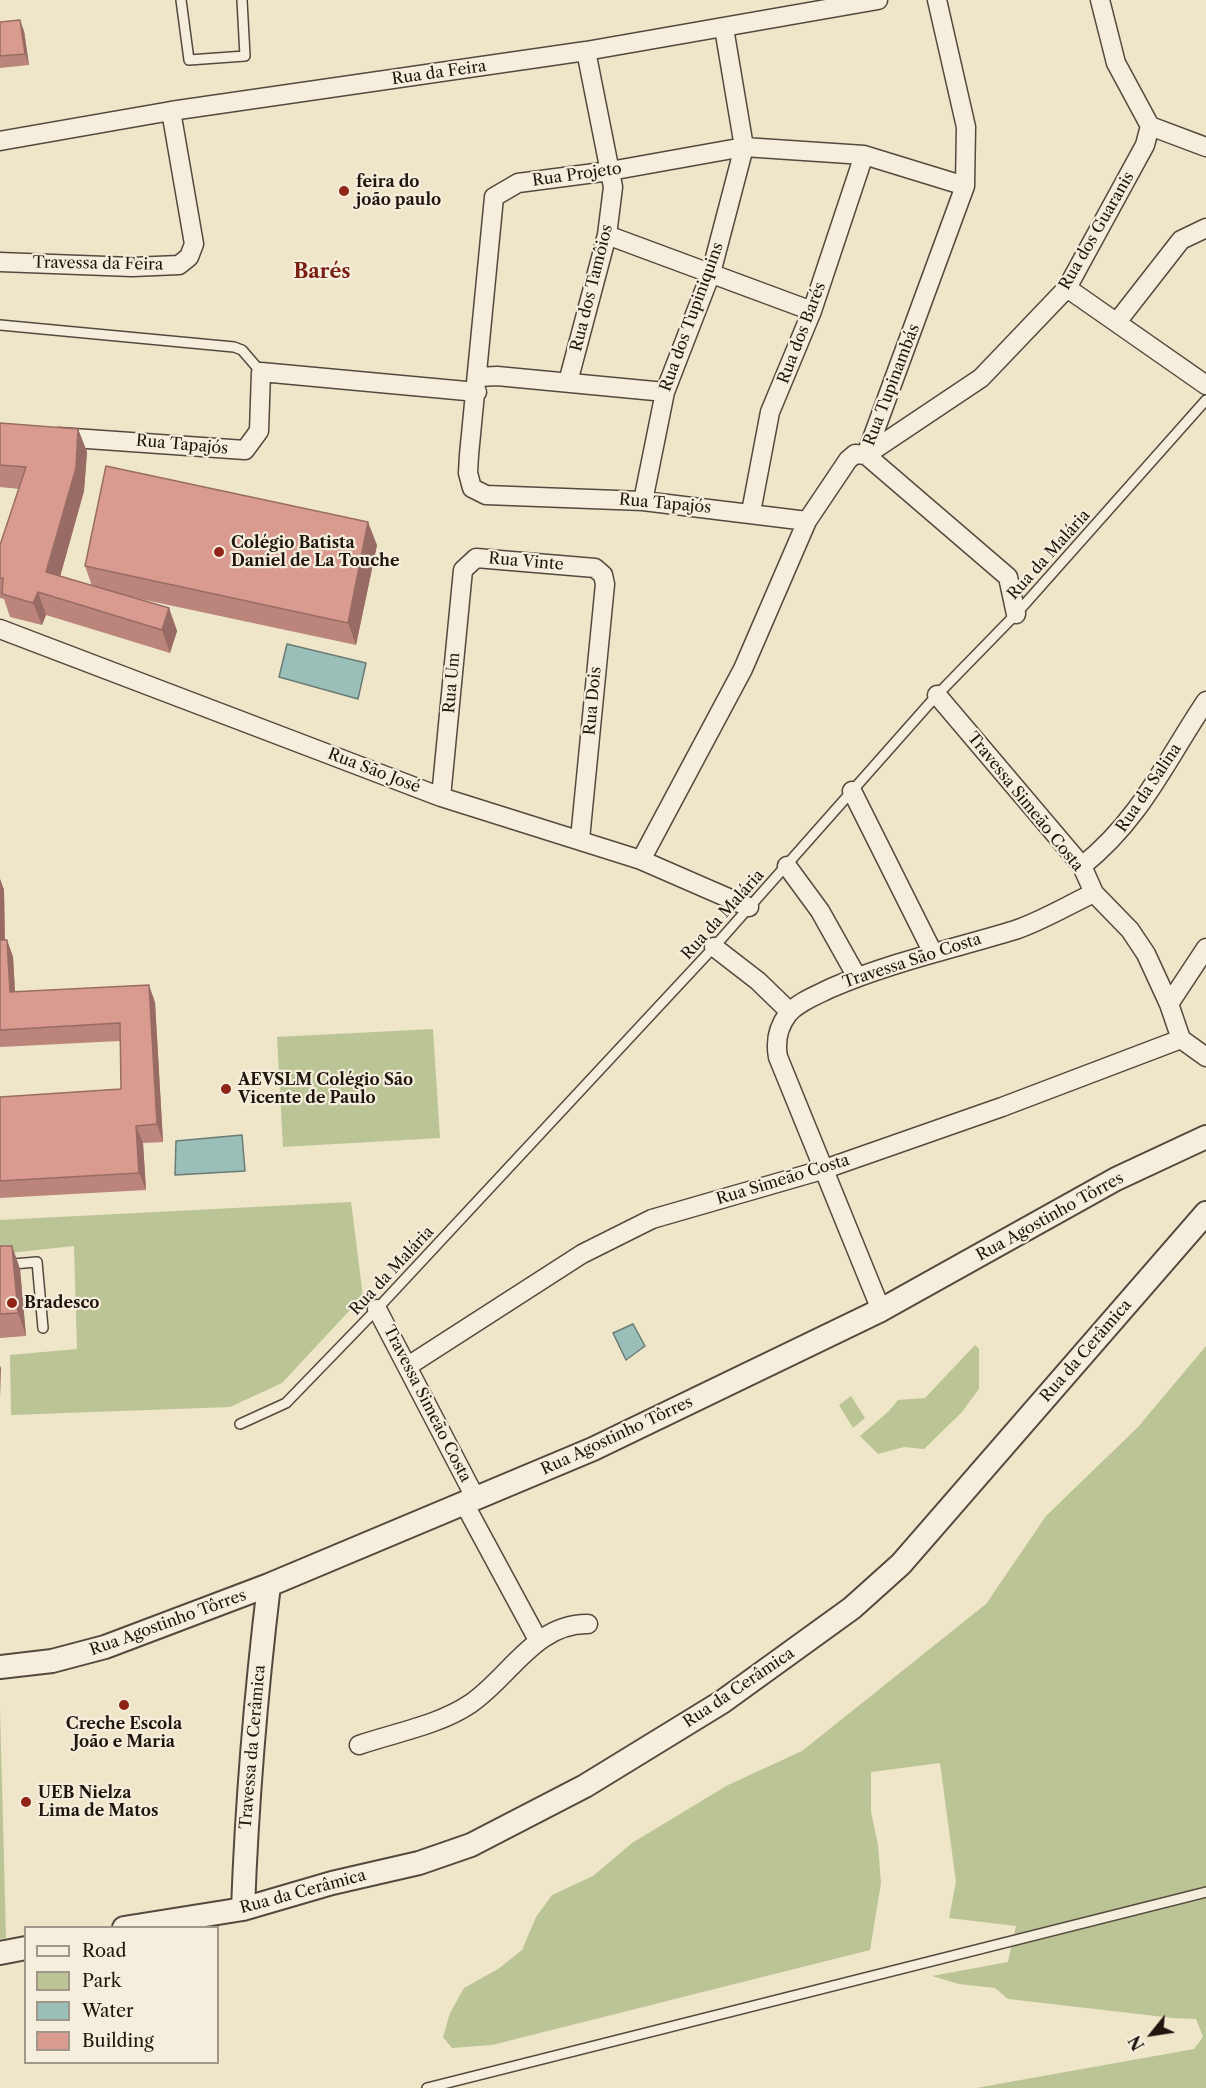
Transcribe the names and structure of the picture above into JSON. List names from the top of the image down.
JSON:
{
  "streets": {
    "street": [
      "Rua da Feira",
      "Rua Projeto",
      "Rua dos Guaranis",
      "Travessa da Feira",
      "Rua dos Tamôios",
      "Rua dos Tupiniquins",
      "Rua dos Barés",
      "Rua Tupinambás",
      "Rua Tapajós",
      "Rua Vinte",
      "Rua Um",
      "Rua Dois",
      "Rua São José",
      "Rua da Salina",
      "Travessa Simeão Costa",
      "Travessa São Costa",
      "Rua Simeão Costa",
      "Rua Agostinho Tôrres",
      "Rua da Cerâmica",
      "Travessa da Cerâmica"
    ],
    "lane": ["Rua da Malária"]
  },
  "crossings": [
    ["Rua da Feira", "Travessa da Feira"],
    ["Rua da Feira", "Rua dos Tamôios"],
    ["Rua da Feira", "Rua dos Tupiniquins"],
    ["Rua Projeto", "Rua dos Tamôios"],
    ["Rua Projeto", "Rua dos Tupiniquins"],
    ["Rua Projeto", "Rua dos Barés"],
    ["Rua Projeto", "Rua Tupinambás"],
    ["Rua Projeto", "Rua Tapajós"],
    ["Rua dos Guaranis", "Rua Tupinambás"],
    ["Rua dos Tupiniquins", "Rua Tapajós"],
    ["Rua dos Barés", "Rua Tapajós"],
    ["Rua Tupinambás", "Rua Tapajós"],
    ["Rua Tupinambás", "Rua São José"],
    ["Rua da Malária", "Rua São José"],
    ["Rua da Malária", "Travessa Simeão Costa"],
    ["Rua Vinte", "Rua Um"],
    ["Rua Vinte", "Rua Dois"],
    ["Rua Um", "Rua São José"],
    ["Rua Dois", "Rua São José"],
    ["Rua da Salina", "Travessa Simeão Costa"],
    ["Travessa Simeão Costa", "Travessa São Costa"],
    ["Travessa Simeão Costa", "Rua Simeão Costa"],
    ["Travessa Simeão Costa", "Rua Agostinho Tôrres"],
    ["Rua Agostinho Tôrres", "Travessa da Cerâmica"],
    ["Rua da Cerâmica", "Travessa da Cerâmica"]
  ],
  "districts": ["Barés"],
  "places": [
    "feira do joão paulo",
    "Colégio Batista Daniel de La Touche",
    "AEVSLM Colégio São Vicente de Paulo",
    "Bradesco",
    "Creche Escola João e Maria",
    "UEB Nielza Lima de Matos"
  ],
  "legend": [
    "Road",
    "Park",
    "Water",
    "Building"
  ],
  "north": "bottom left"
}
